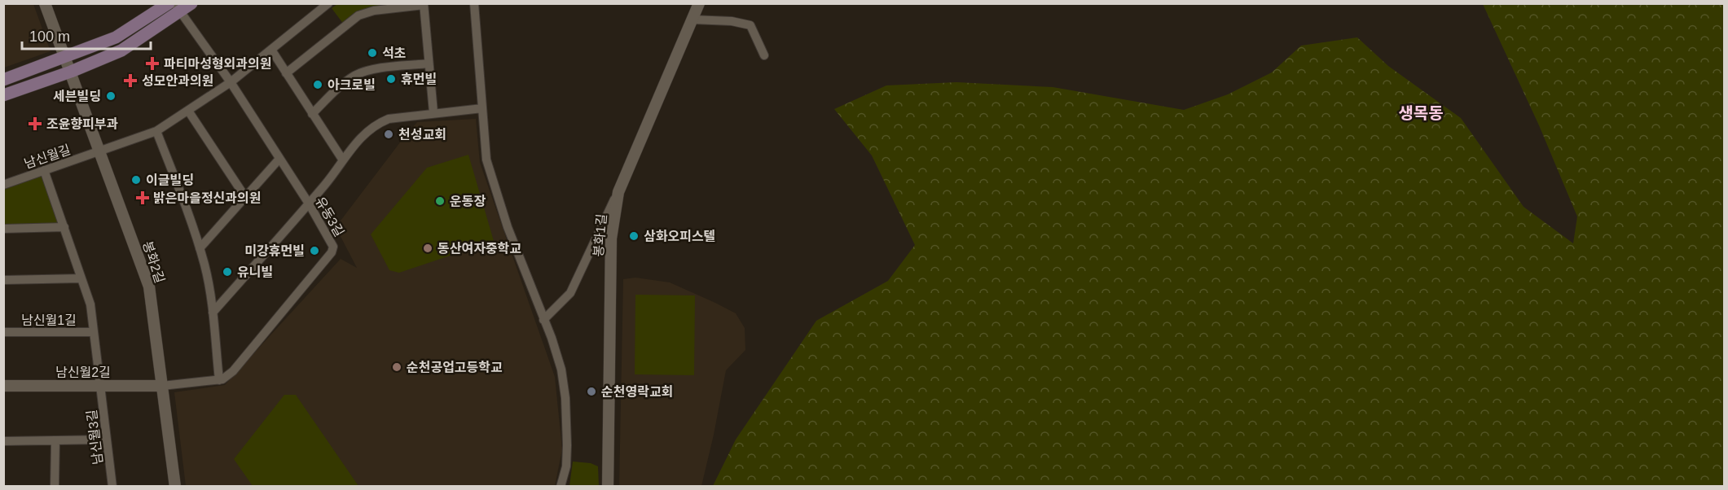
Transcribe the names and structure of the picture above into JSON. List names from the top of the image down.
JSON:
{
  "streets": {
    "street": [
      "남신월길",
      "유동3길",
      "봉화1길",
      "봉화2길",
      "남신월1길",
      "남신월2길",
      "남신월3길"
    ]
  },
  "crossings": [
    ["남신월길", "유동3길"],
    ["남신월길", "봉화2길"],
    ["남신월길", "남신월1길"],
    ["봉화2길", "남신월2길"],
    ["남신월1길", "남신월2길"],
    ["남신월1길", "남신월3길"],
    ["남신월2길", "남신월3길"]
  ],
  "districts": ["생목동"],
  "places": {
    "other": [
      "석초",
      "휴먼빌",
      "아크로빌",
      "세븐빌딩",
      "천성교회",
      "이글빌딩",
      "운동장",
      "삼화오피스텔",
      "동산여자중학교",
      "미강휴먼빌",
      "유니빌",
      "순천공업고등학교",
      "순천영락교회"
    ],
    "health": [
      "파티마성형외과의원",
      "성모안과의원",
      "조윤향피부과",
      "밝은마을정신과의원"
    ]
  },
  "scale_bar": "100 m"
}
